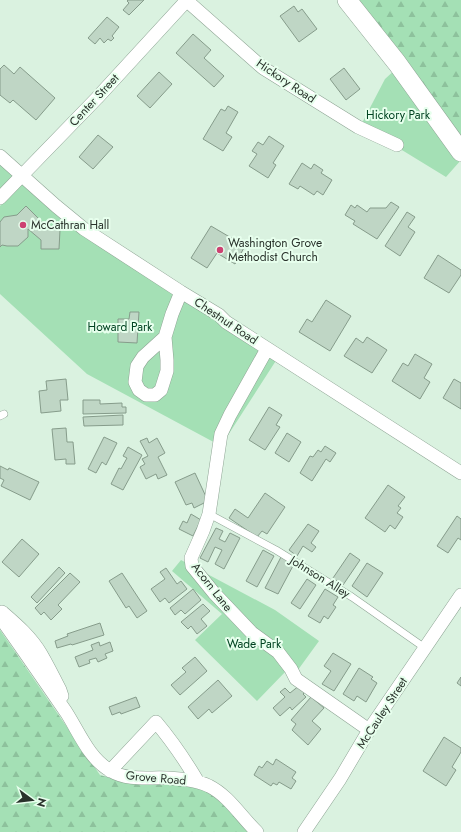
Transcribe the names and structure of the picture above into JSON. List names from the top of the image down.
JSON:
{
  "streets": {
    "street": [
      "Hickory Road",
      "Center Street",
      "Chestnut Road",
      "Acorn Lane",
      "McCauley Street",
      "Grove Road"
    ],
    "lane": ["Johnson Alley"]
  },
  "crossings": [
    ["Hickory Road", "Center Street"],
    ["Center Street", "Chestnut Road"],
    ["Chestnut Road", "Acorn Lane"],
    ["Johnson Alley", "Acorn Lane"],
    ["Johnson Alley", "McCauley Street"],
    ["Acorn Lane", "McCauley Street"]
  ],
  "parks": ["Hickory Park", "Howard Park", "Wade Park"],
  "places": ["McCathran Hall", "Washington Grove Methodist Church"],
  "north": "right"
}
